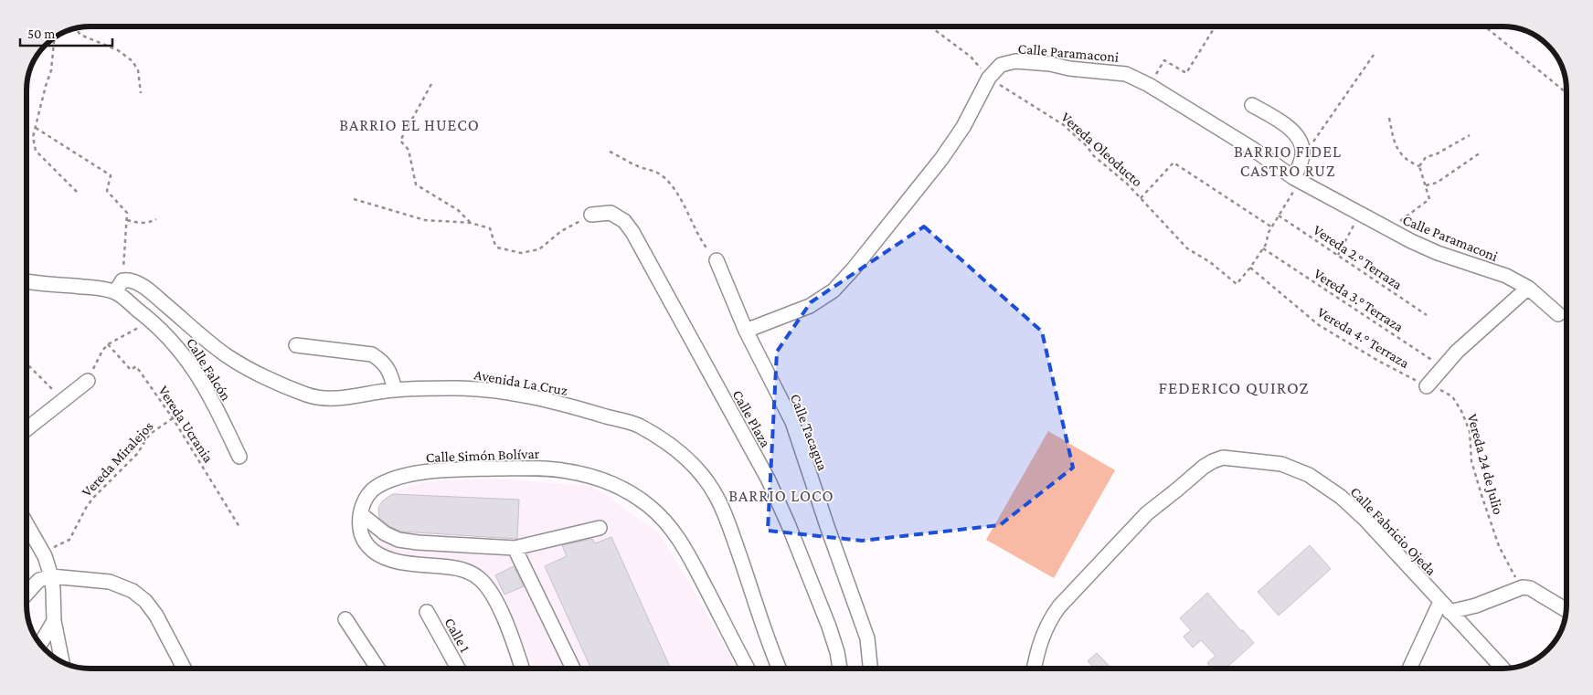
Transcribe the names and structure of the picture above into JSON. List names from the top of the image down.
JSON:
{
  "streets": {
    "street": [
      "Calle Paramaconi",
      "Calle Falcón",
      "Avenida La Cruz",
      "Calle Plaza",
      "Calle Tacagua",
      "Calle Simón Bolívar",
      "Calle Fabricio Ojeda",
      "Calle 1"
    ],
    "path": [
      "Vereda Oleoducto",
      "Vereda 2.° Terraza",
      "Vereda 3.° Terraza",
      "Vereda 4.° Terraza",
      "Vereda Ucrania",
      "Vereda Miralejos",
      "Vereda 24 de Julio"
    ]
  },
  "crossings": [
    ["Calle Paramaconi", "Vereda Oleoducto"],
    ["Calle Paramaconi", "Calle Tacagua"],
    ["Vereda Oleoducto", "Vereda 4.° Terraza"],
    ["Vereda 4.° Terraza", "Vereda 24 de Julio"],
    ["Calle Falcón", "Avenida La Cruz"],
    ["Vereda Ucrania", "Vereda Miralejos"]
  ],
  "districts": [
    "BARRIO EL HUECO",
    "BARRIO FIDEL CASTRO RUZ",
    "FEDERICO QUIROZ",
    "BARRIO LOCO"
  ],
  "scale_bar": "50 m"
}
